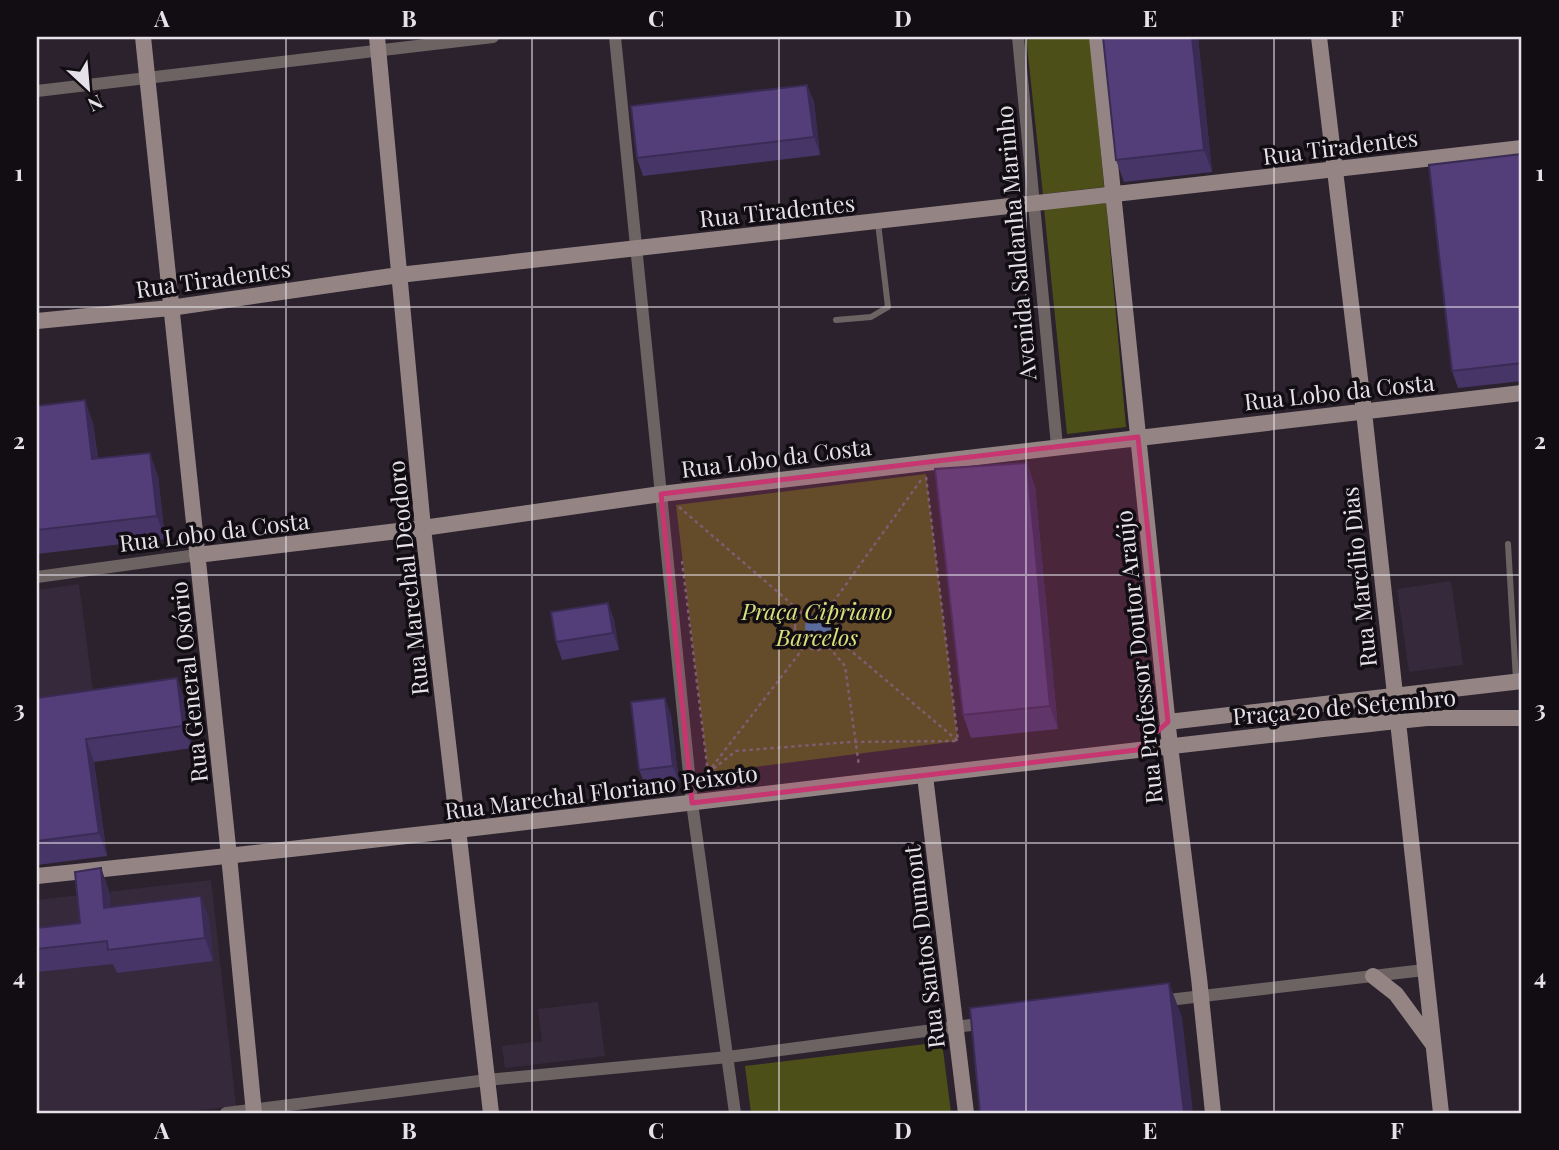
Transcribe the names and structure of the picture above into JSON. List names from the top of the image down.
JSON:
{
  "streets": {
    "street": [
      "Rua Tiradentes",
      "Avenida Saldanha Marinho",
      "Rua Lobo da Costa",
      "Rua Marcílio Dias",
      "Rua Marechal Deodoro",
      "Rua Professor Doutor Araújo",
      "Rua General Osório",
      "Praça 20 de Setembro",
      "Rua Marechal Floriano Peixoto",
      "Rua Santos Dumont"
    ]
  },
  "crossings": [
    ["Rua Tiradentes", "Avenida Saldanha Marinho"],
    ["Rua Tiradentes", "Rua Marcílio Dias"],
    ["Rua Tiradentes", "Rua Marechal Deodoro"],
    ["Rua Tiradentes", "Rua Professor Doutor Araújo"],
    ["Rua Tiradentes", "Rua General Osório"],
    ["Avenida Saldanha Marinho", "Rua Lobo da Costa"],
    ["Rua Lobo da Costa", "Rua Marcílio Dias"],
    ["Rua Lobo da Costa", "Rua Marechal Deodoro"],
    ["Rua Lobo da Costa", "Rua Professor Doutor Araújo"],
    ["Rua Lobo da Costa", "Rua General Osório"],
    ["Rua Marcílio Dias", "Praça 20 de Setembro"],
    ["Rua Marechal Deodoro", "Rua Marechal Floriano Peixoto"],
    ["Rua Professor Doutor Araújo", "Praça 20 de Setembro"],
    ["Rua Professor Doutor Araújo", "Rua Marechal Floriano Peixoto"],
    ["Rua General Osório", "Rua Marechal Floriano Peixoto"],
    ["Praça 20 de Setembro", "Rua Marechal Floriano Peixoto"],
    ["Rua Marechal Floriano Peixoto", "Rua Santos Dumont"]
  ],
  "parks": ["Praça Cipriano Barcelos"],
  "north": "bottom right",
  "grid": {
    "columns": [
      "A",
      "B",
      "C",
      "D",
      "E",
      "F"
    ],
    "rows": [
      "1",
      "2",
      "3",
      "4"
    ]
  }
}
